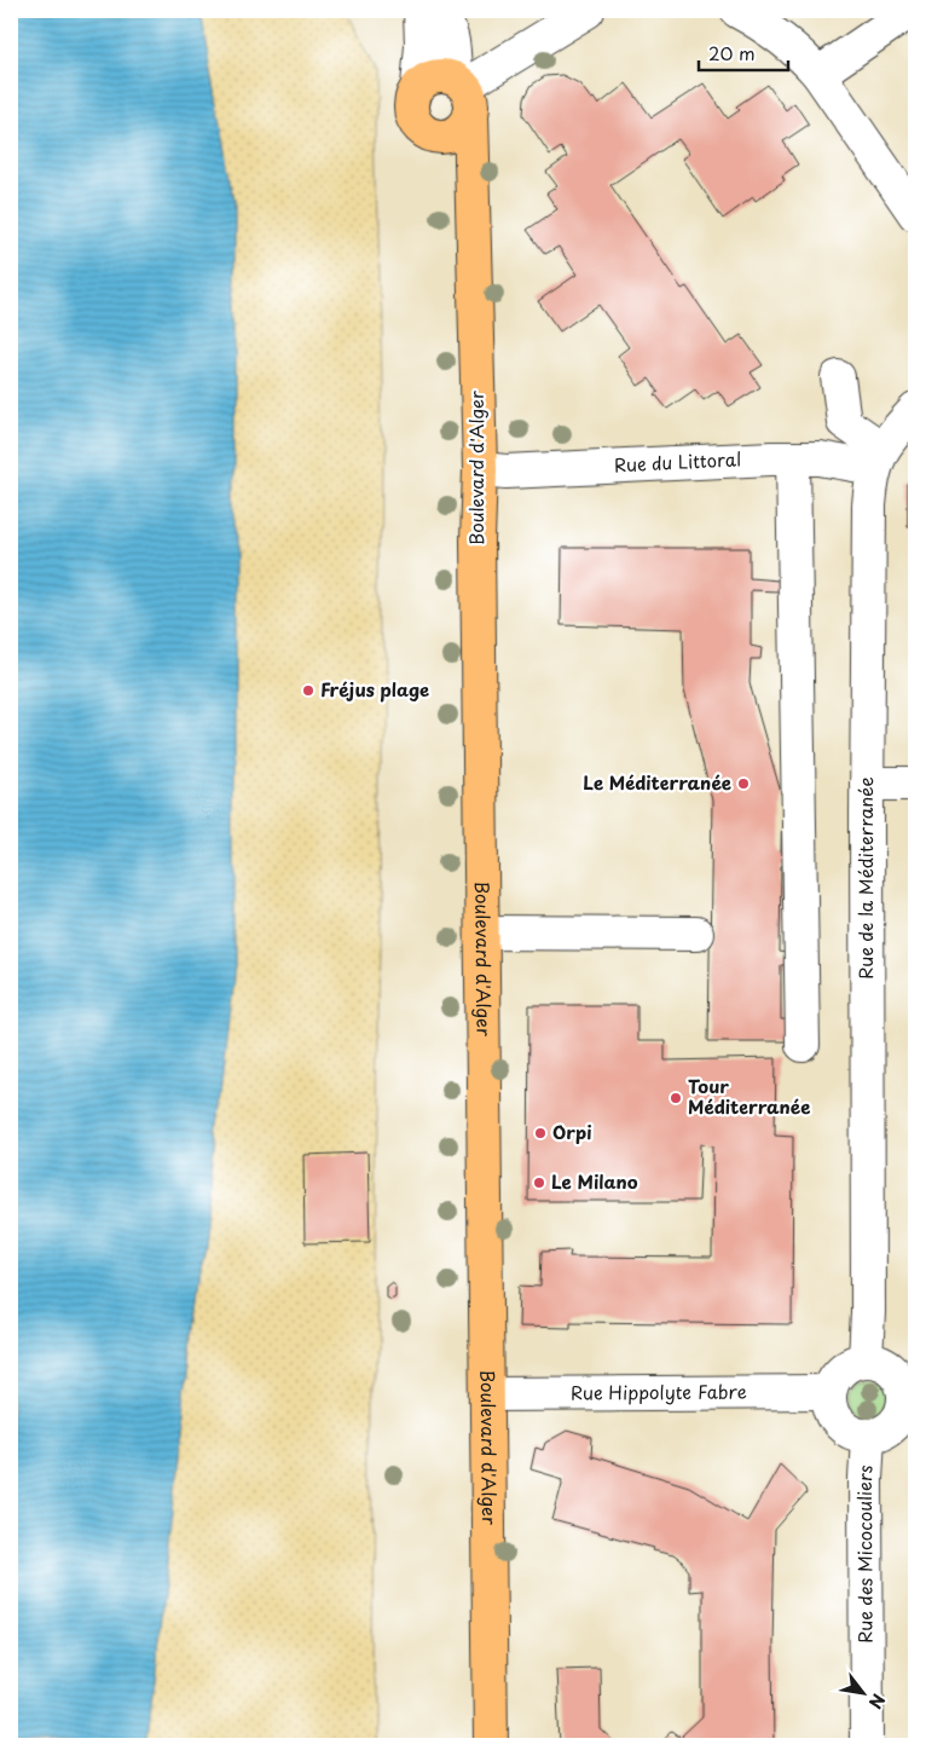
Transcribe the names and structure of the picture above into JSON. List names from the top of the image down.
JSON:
{
  "streets": {
    "main road": ["Boulevard d'Alger"],
    "street": [
      "Rue du Littoral",
      "Rue de la Méditerranée",
      "Rue Hippolyte Fabre",
      "Rue des Micocouliers"
    ]
  },
  "crossings": [
    ["Rue du Littoral", "Boulevard d'Alger"],
    ["Rue du Littoral", "Rue de la Méditerranée"],
    ["Boulevard d'Alger", "Rue Hippolyte Fabre"],
    ["Rue de la Méditerranée", "Rue Hippolyte Fabre"],
    ["Rue de la Méditerranée", "Rue des Micocouliers"],
    ["Rue Hippolyte Fabre", "Rue des Micocouliers"]
  ],
  "places": [
    "Fréjus plage",
    "Le Méditerranée",
    "Tour Méditerranée",
    "Orpi",
    "Le Milano"
  ],
  "scale_bar": "20 m",
  "north": "bottom right"
}
